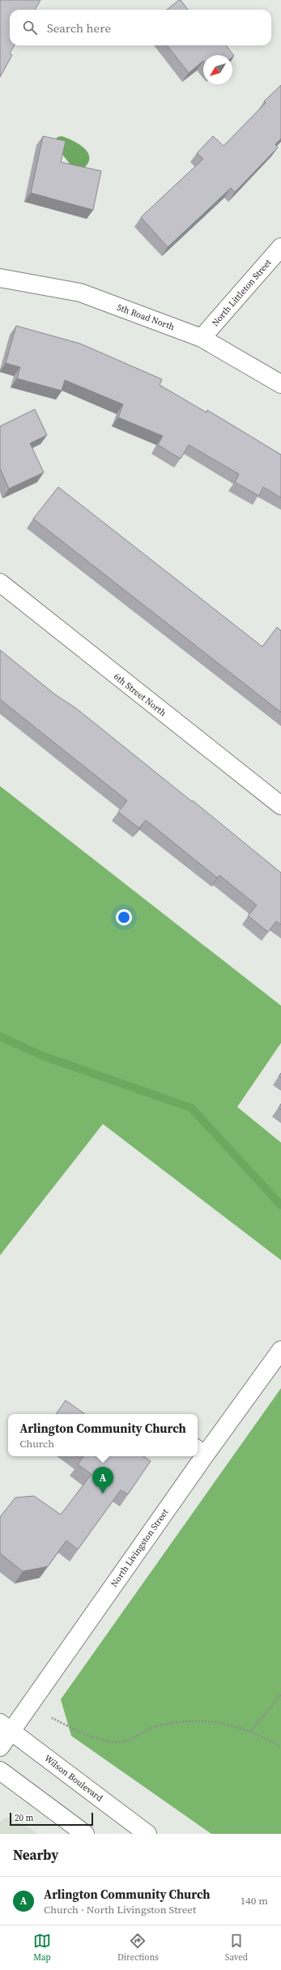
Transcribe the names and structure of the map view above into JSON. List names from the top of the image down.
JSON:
{
  "streets": {
    "street": [
      "North Littleton Street",
      "5th Road North",
      "6th Street North",
      "North Livingston Street",
      "Wilson Boulevard"
    ]
  },
  "crossings": [
    ["North Littleton Street", "5th Road North"],
    ["North Livingston Street", "Wilson Boulevard"]
  ],
  "scale_bar": "20 m",
  "north": "bottom left",
  "page": {
    "search": "Search here",
    "popup": ["Arlington Community Church", "Church"],
    "pins": "A",
    "scale": "20 m",
    "heading": "Nearby",
    "list": [
      {
        "mark": "A",
        "name": "Arlington Community Church",
        "note": "Church · North Livingston Street",
        "value": "140 m"
      }
    ],
    "nav": ["Map", "Directions", "Saved"]
  }
}
